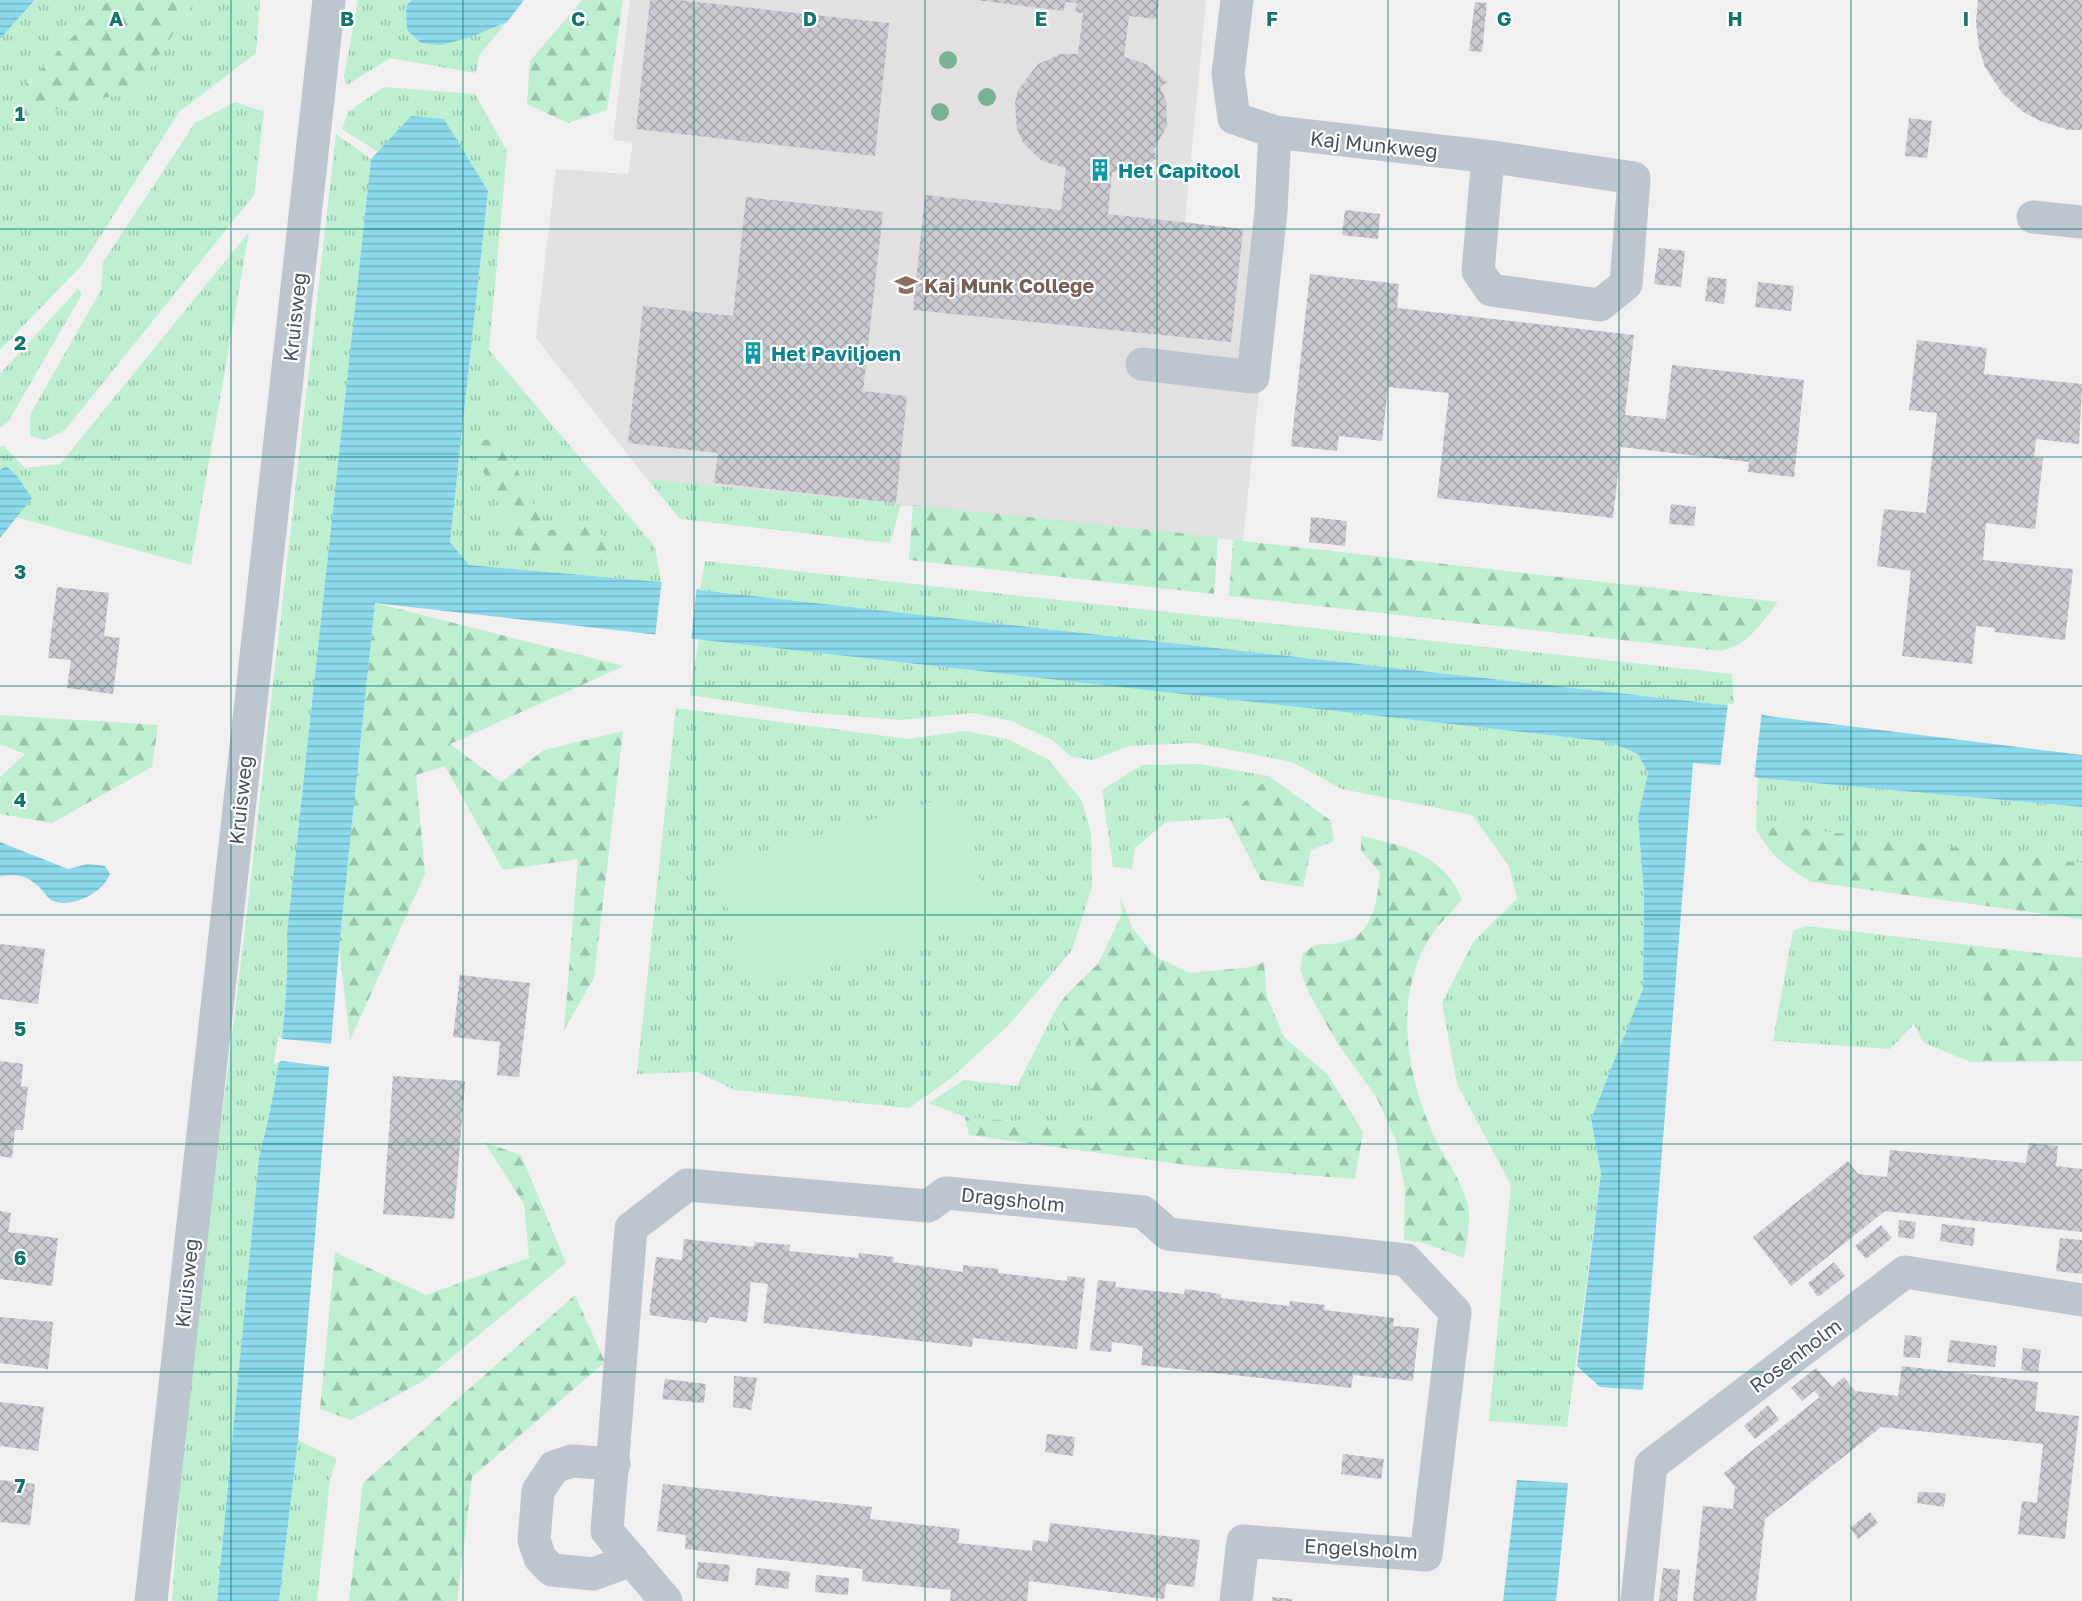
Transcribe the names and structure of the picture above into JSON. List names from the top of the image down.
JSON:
{
  "streets": {
    "street": [
      "Kaj Munkweg",
      "Kruisweg",
      "Dragsholm",
      "Rosenholm",
      "Engelsholm"
    ]
  },
  "crossings": [
    ["Dragsholm", "Engelsholm"]
  ],
  "places": {
    "building": ["Het Capitool", "Het Paviljoen"],
    "school or university": ["Kaj Munk College"]
  },
  "grid": {
    "columns": [
      "A",
      "B",
      "C",
      "D",
      "E",
      "F",
      "G",
      "H",
      "I"
    ],
    "rows": [
      "1",
      "2",
      "3",
      "4",
      "5",
      "6",
      "7"
    ]
  }
}
